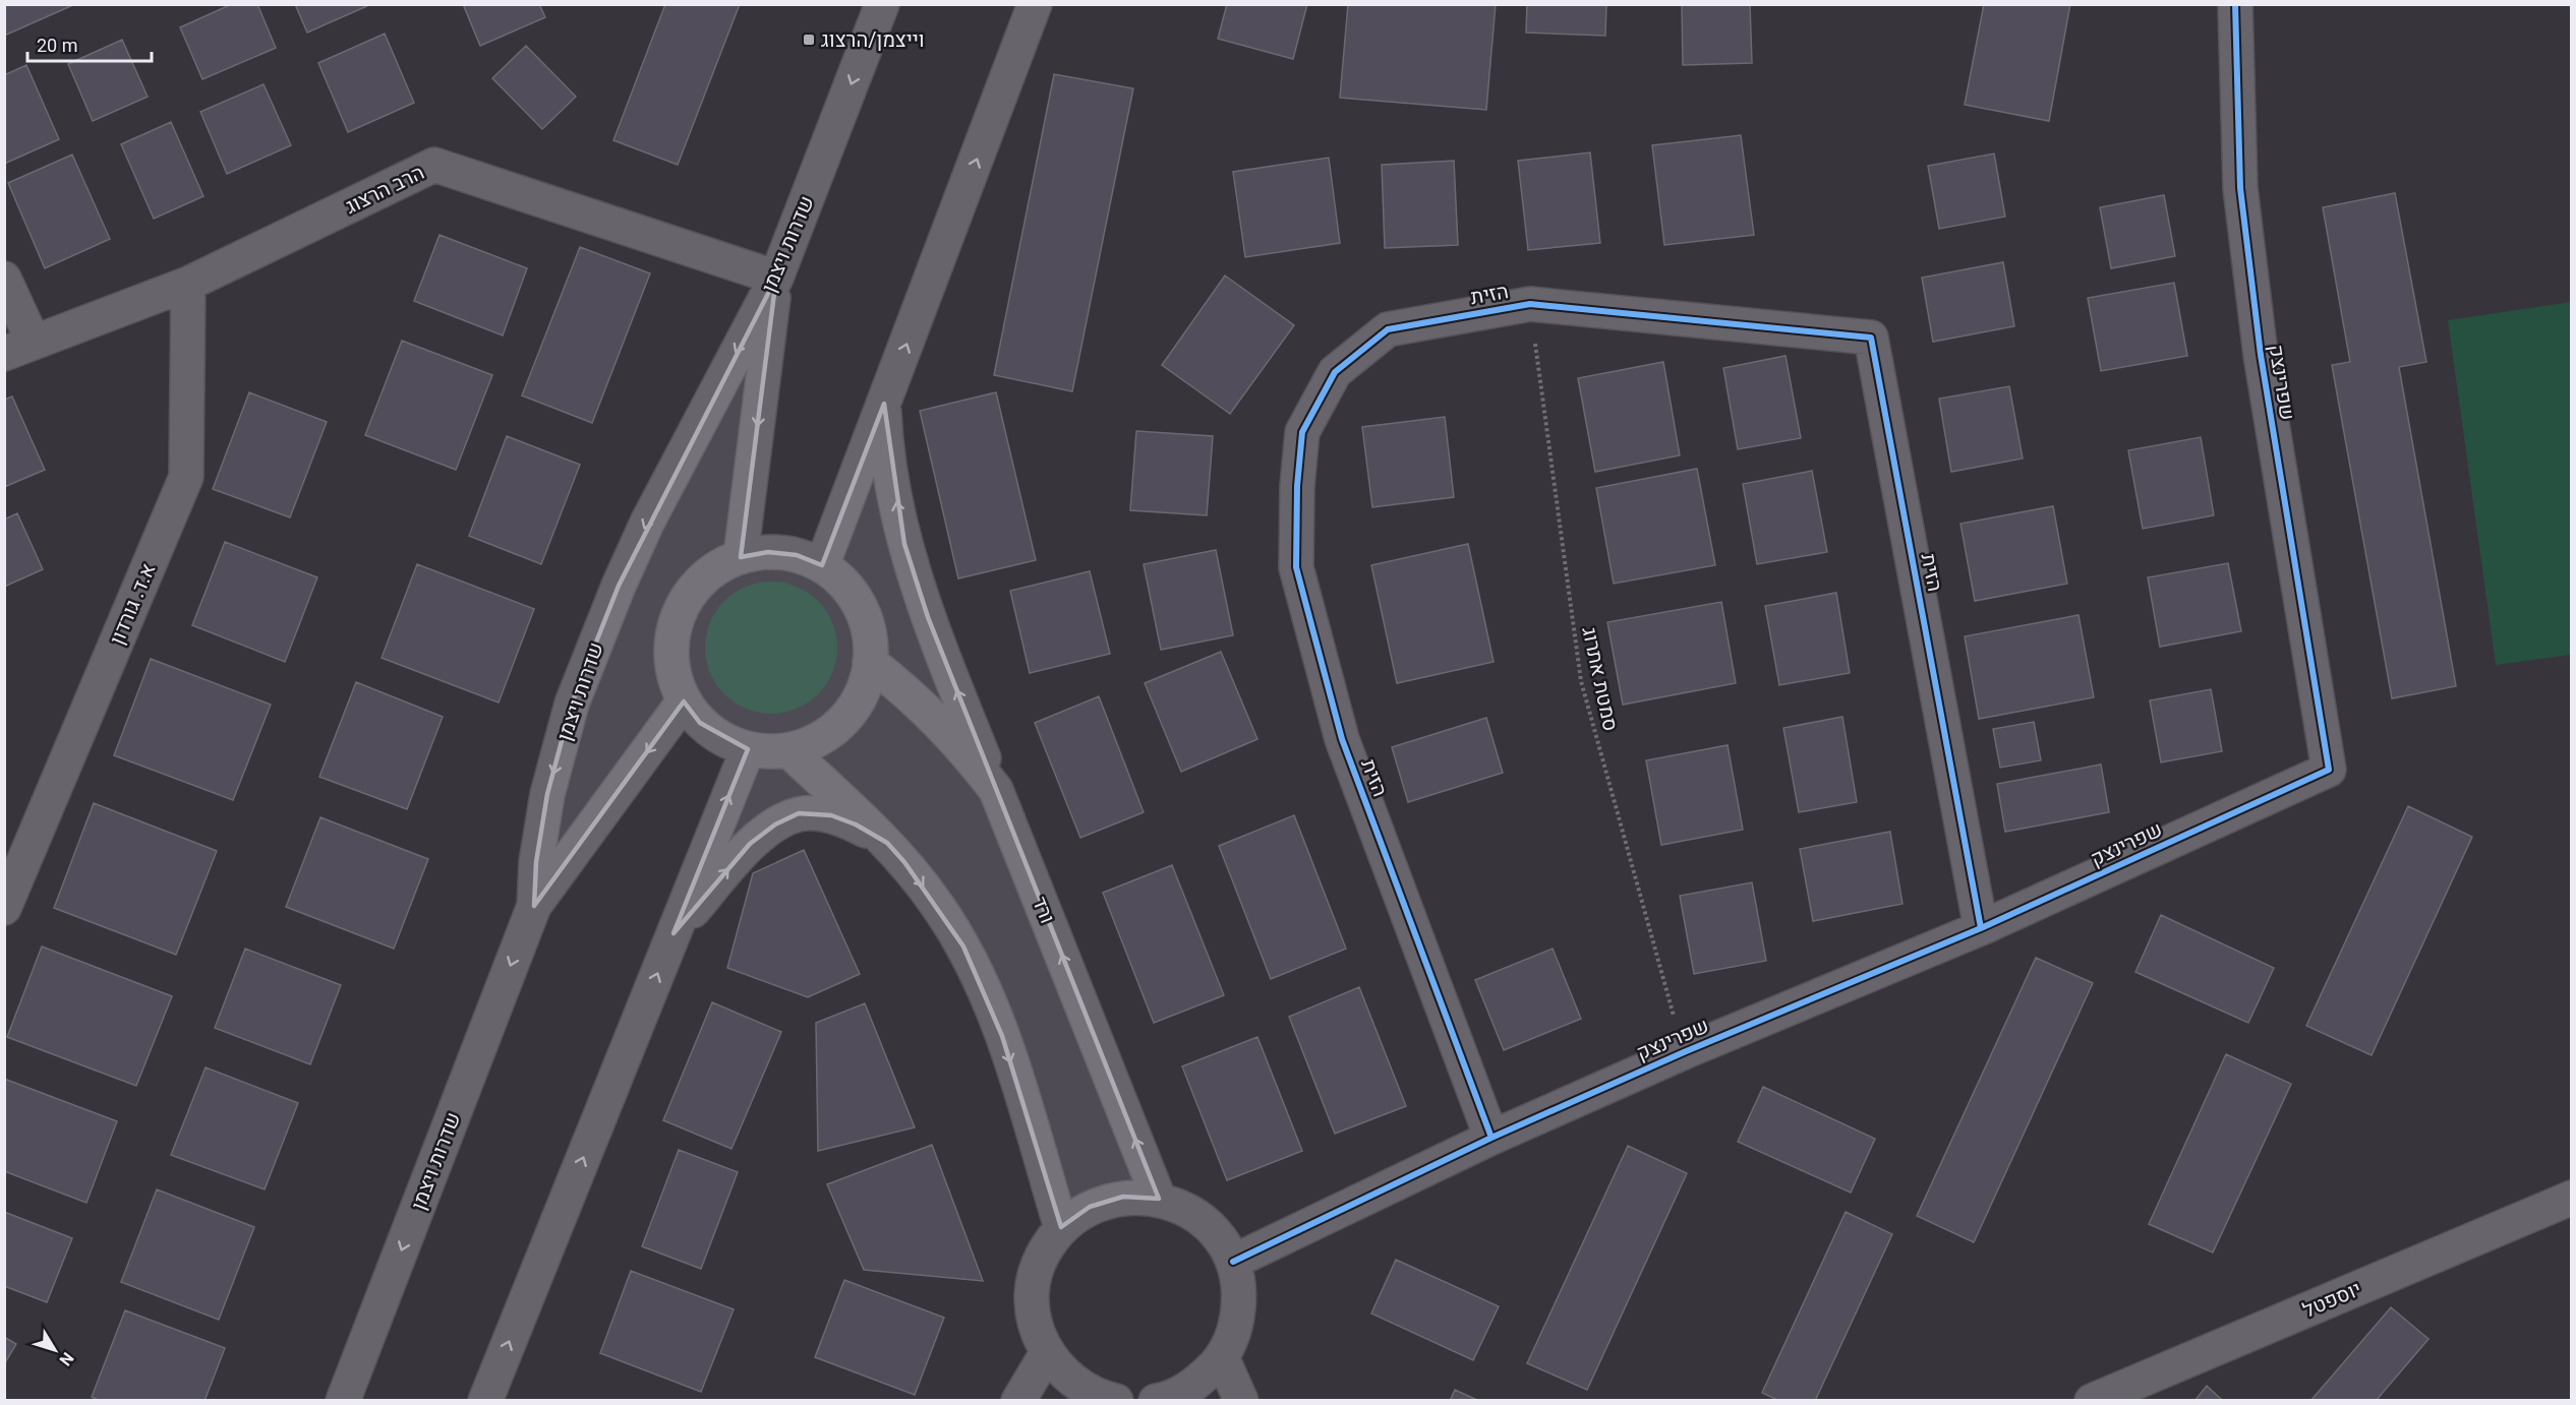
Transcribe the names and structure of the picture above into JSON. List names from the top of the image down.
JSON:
{
  "streets": {
    "street": [
      "הרב הרצוג",
      "שדרות ויצמן",
      "הזית",
      "שפרינצק",
      "א.ד. גורדון",
      "ורד",
      "יוספטל"
    ],
    "path": ["סמטת אתרוג"]
  },
  "crossings": [
    ["הרב הרצוג", "שדרות ויצמן"],
    ["הרב הרצוג", "א.ד. גורדון"],
    ["הזית", "שפרינצק"],
    ["הזית", "סמטת אתרוג"],
    ["שפרינצק", "סמטת אתרוג"]
  ],
  "places": {
    "transit": ["וייצמן/הרצוג"]
  },
  "scale_bar": "20 m",
  "north": "bottom right"
}
